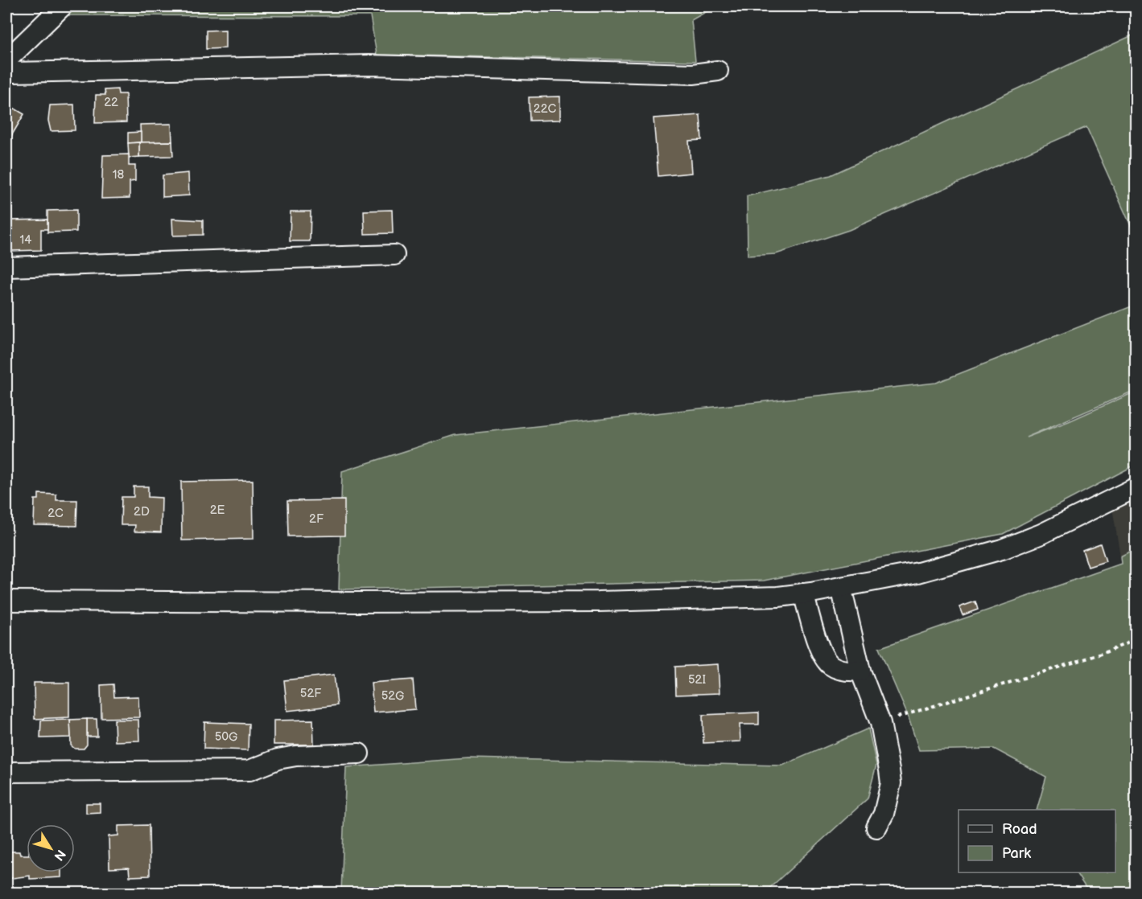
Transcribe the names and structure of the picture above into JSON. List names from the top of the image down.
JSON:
{
  "house_numbers": [
    "22",
    "22C",
    "18",
    "14",
    "2E",
    "2D",
    "2C",
    "2F",
    "52I",
    "52F",
    "52G",
    "50G"
  ],
  "legend": ["Road", "Park"],
  "north": "bottom right"
}
